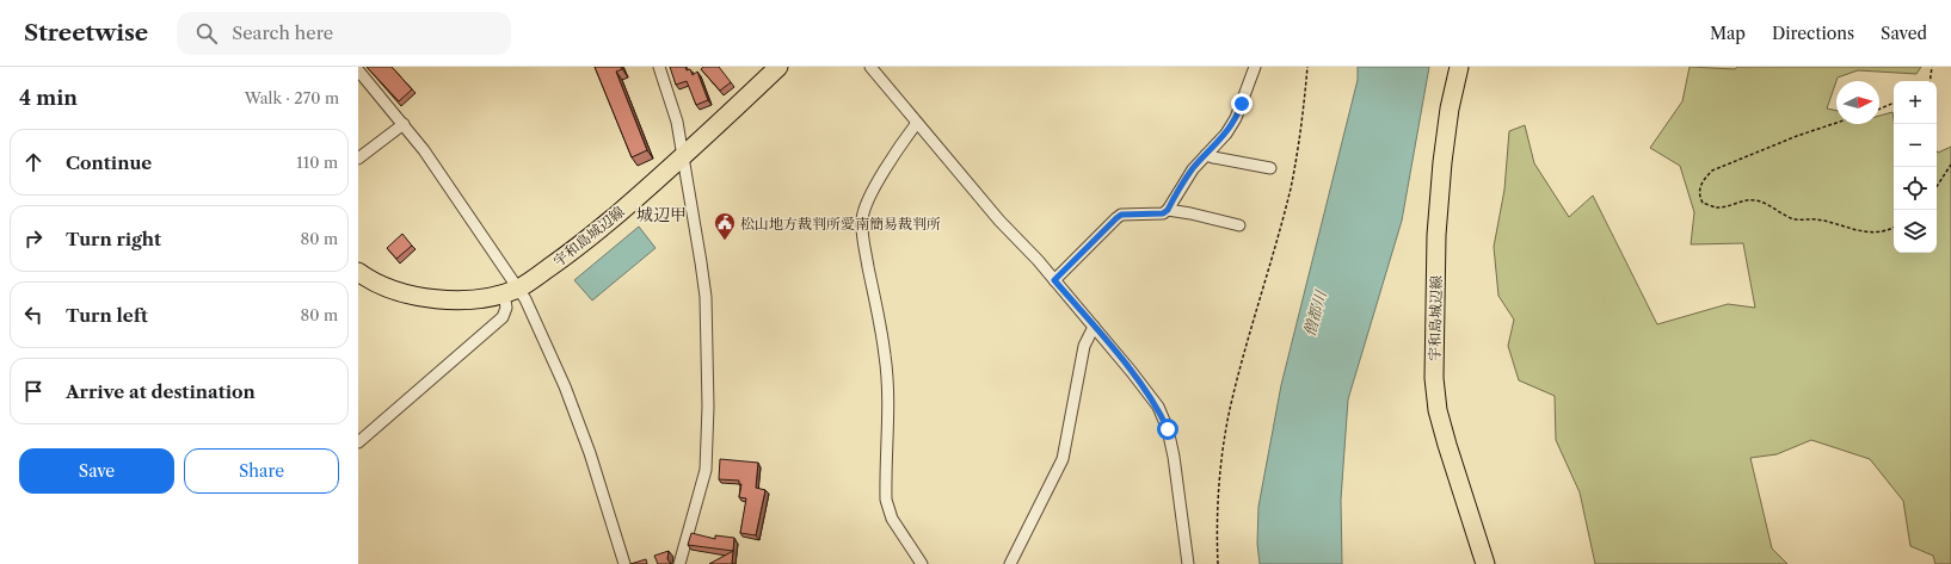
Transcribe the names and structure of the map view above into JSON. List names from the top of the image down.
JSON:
{
  "streets": {
    "main road": ["宇和島城辺線"]
  },
  "districts": ["城辺甲"],
  "water": ["僧都川"],
  "places": {
    "public building": ["松山地方裁判所愛南簡易裁判所"]
  },
  "north": "right",
  "page": {
    "header": "Streetwise",
    "search": "Search here",
    "nav": ["Map", "Directions", "Saved"],
    "heading": ["4 min", "Walk · 270 m"],
    "map_buttons": ["+", "−"],
    "list": [
      ["Continue", "110 m"],
      ["Turn right", "80 m"],
      ["Turn left", "80 m"],
      "Arrive at destination"
    ],
    "buttons": ["Save", "Share"]
  }
}
